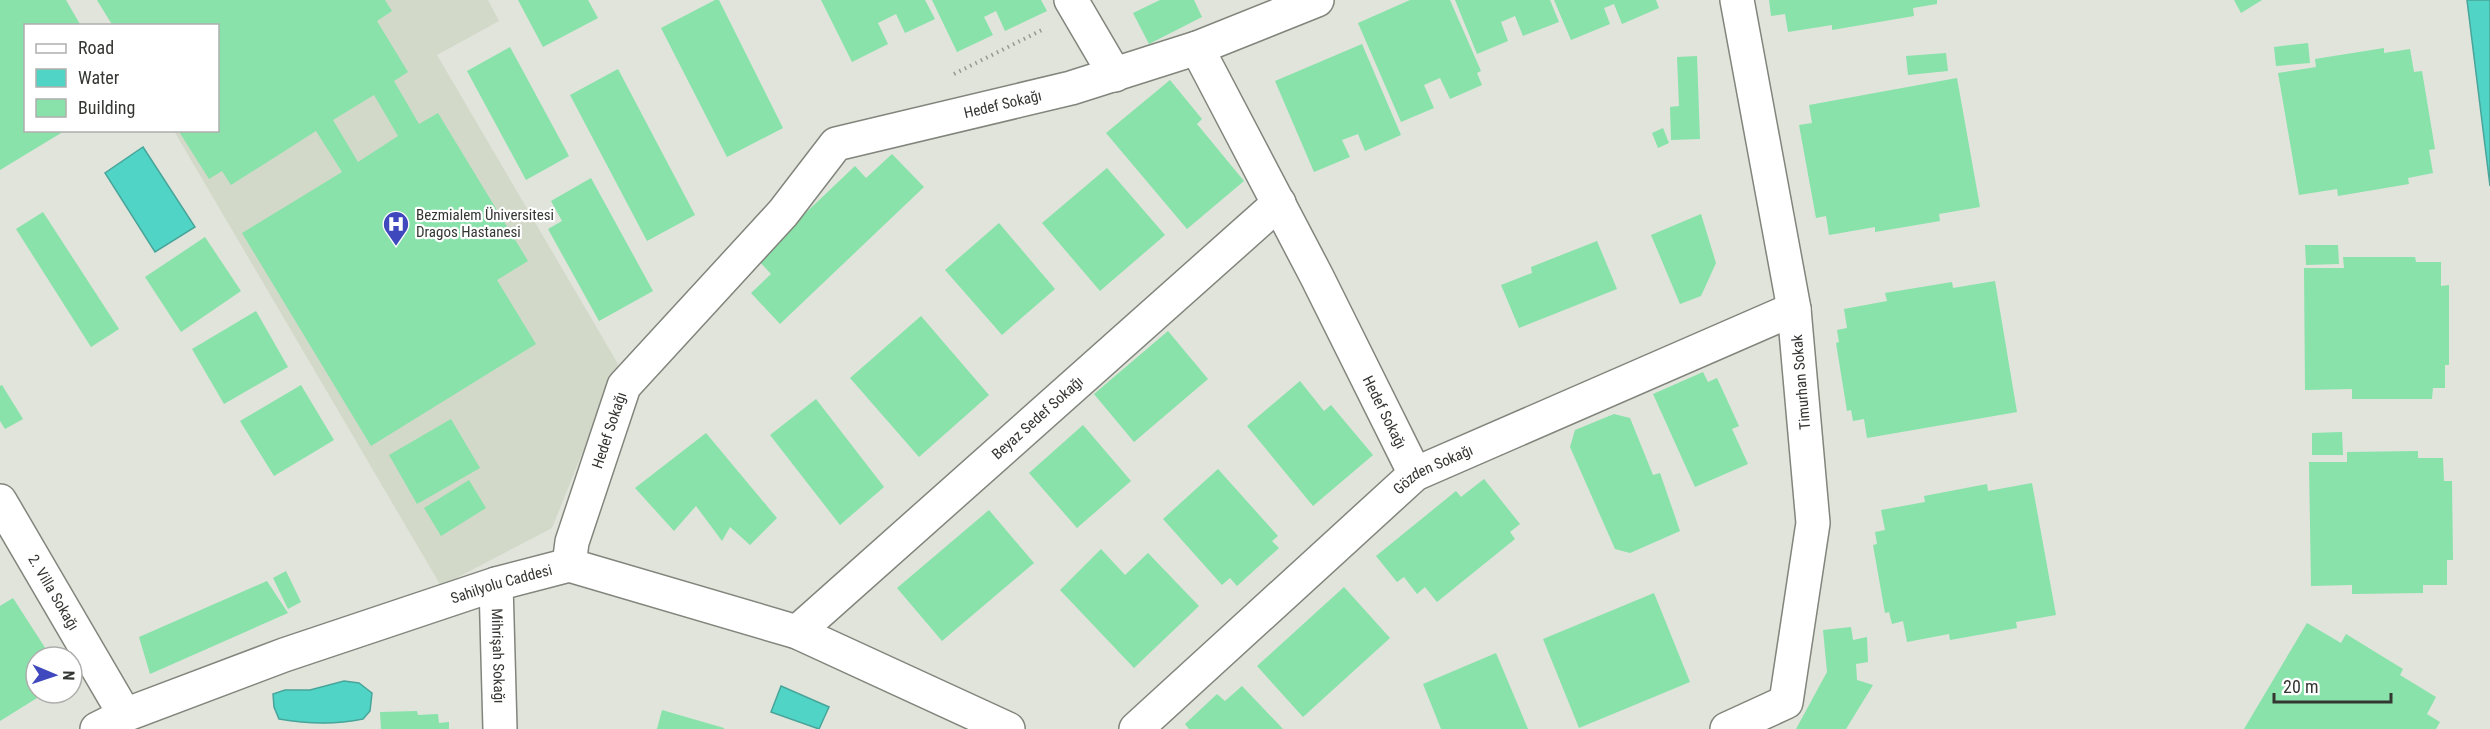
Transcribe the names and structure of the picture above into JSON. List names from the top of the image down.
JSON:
{
  "streets": {
    "street": [
      "Hedef Sokağı",
      "Timurhan Sokak",
      "Beyaz Sedef Sokağı",
      "Gözden Sokağı",
      "Sahilyolu Caddesi",
      "2. Villa Sokağı",
      "Mihrişah Sokağı"
    ]
  },
  "crossings": [
    ["Hedef Sokağı", "Beyaz Sedef Sokağı"],
    ["Hedef Sokağı", "Gözden Sokağı"],
    ["Hedef Sokağı", "Sahilyolu Caddesi"],
    ["Timurhan Sokak", "Gözden Sokağı"],
    ["Beyaz Sedef Sokağı", "Sahilyolu Caddesi"],
    ["Sahilyolu Caddesi", "2. Villa Sokağı"],
    ["Sahilyolu Caddesi", "Mihrişah Sokağı"]
  ],
  "places": {
    "hospital": ["Bezmialem Üniversitesi Dragos Hastanesi"]
  },
  "legend": ["Road", "Water", "Building"],
  "scale_bar": "20 m",
  "north": "right"
}
